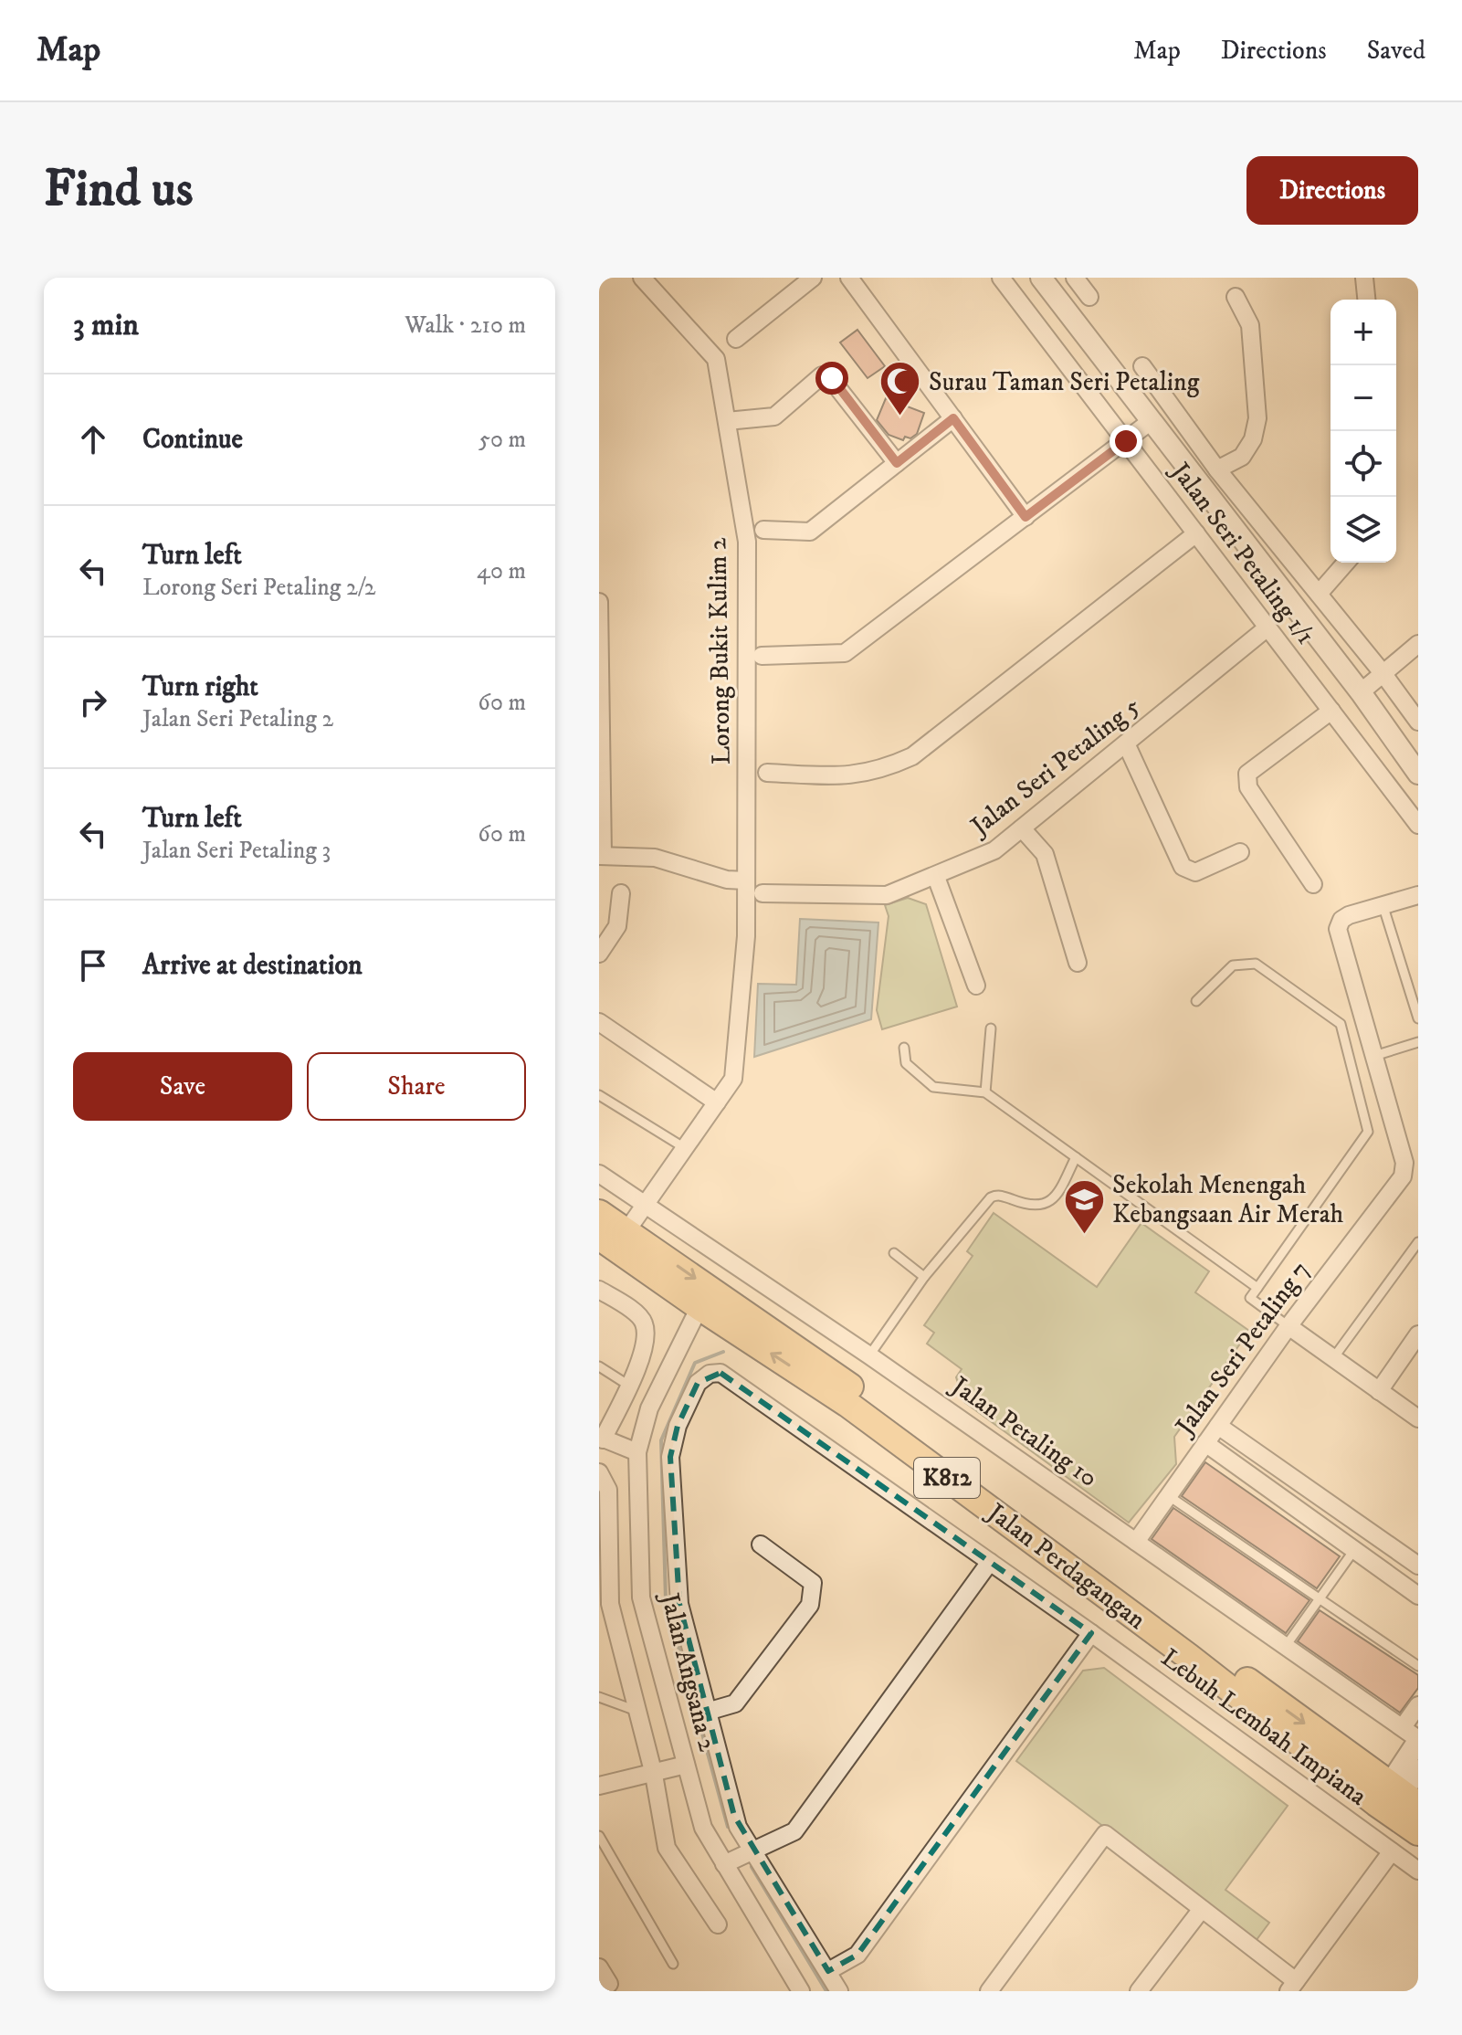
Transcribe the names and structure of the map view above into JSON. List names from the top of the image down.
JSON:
{
  "streets": {
    "main road": ["K812", "Jalan Perdagangan"],
    "street": [
      "Jalan Seri Petaling 1/1",
      "Lorong Bukit Kulim 2",
      "Jalan Seri Petaling 5",
      "Jalan Seri Petaling 7",
      "Jalan Petaling 10",
      "Jalan Angsana 2",
      "Lebuh Lembah Impiana"
    ]
  },
  "crossings": [
    ["Jalan Seri Petaling 1/1", "Jalan Seri Petaling 5"],
    ["Lorong Bukit Kulim 2", "Jalan Petaling 10"],
    ["Lorong Bukit Kulim 2", "Jalan Perdagangan"],
    ["Jalan Seri Petaling 7", "Jalan Petaling 10"],
    ["Jalan Perdagangan", "Jalan Angsana 2"]
  ],
  "places": {
    "mosque": ["Surau Taman Seri Petaling"],
    "school or university": ["Sekolah Menengah Kebangsaan Air Merah"]
  },
  "page": {
    "header": "Map",
    "nav": ["Map", "Directions", "Saved"],
    "buttons": [
      "Directions",
      ["Save", "Share"]
    ],
    "title": "Find us",
    "heading": ["3 min", "Walk · 210 m"],
    "map_buttons": ["+", "−"],
    "list": [
      ["Continue", "50 m"],
      ["Turn left", "Lorong Seri Petaling 2/2", "40 m"],
      ["Turn right", "Jalan Seri Petaling 2", "60 m"],
      ["Turn left", "Jalan Seri Petaling 3", "60 m"],
      "Arrive at destination"
    ]
  }
}
